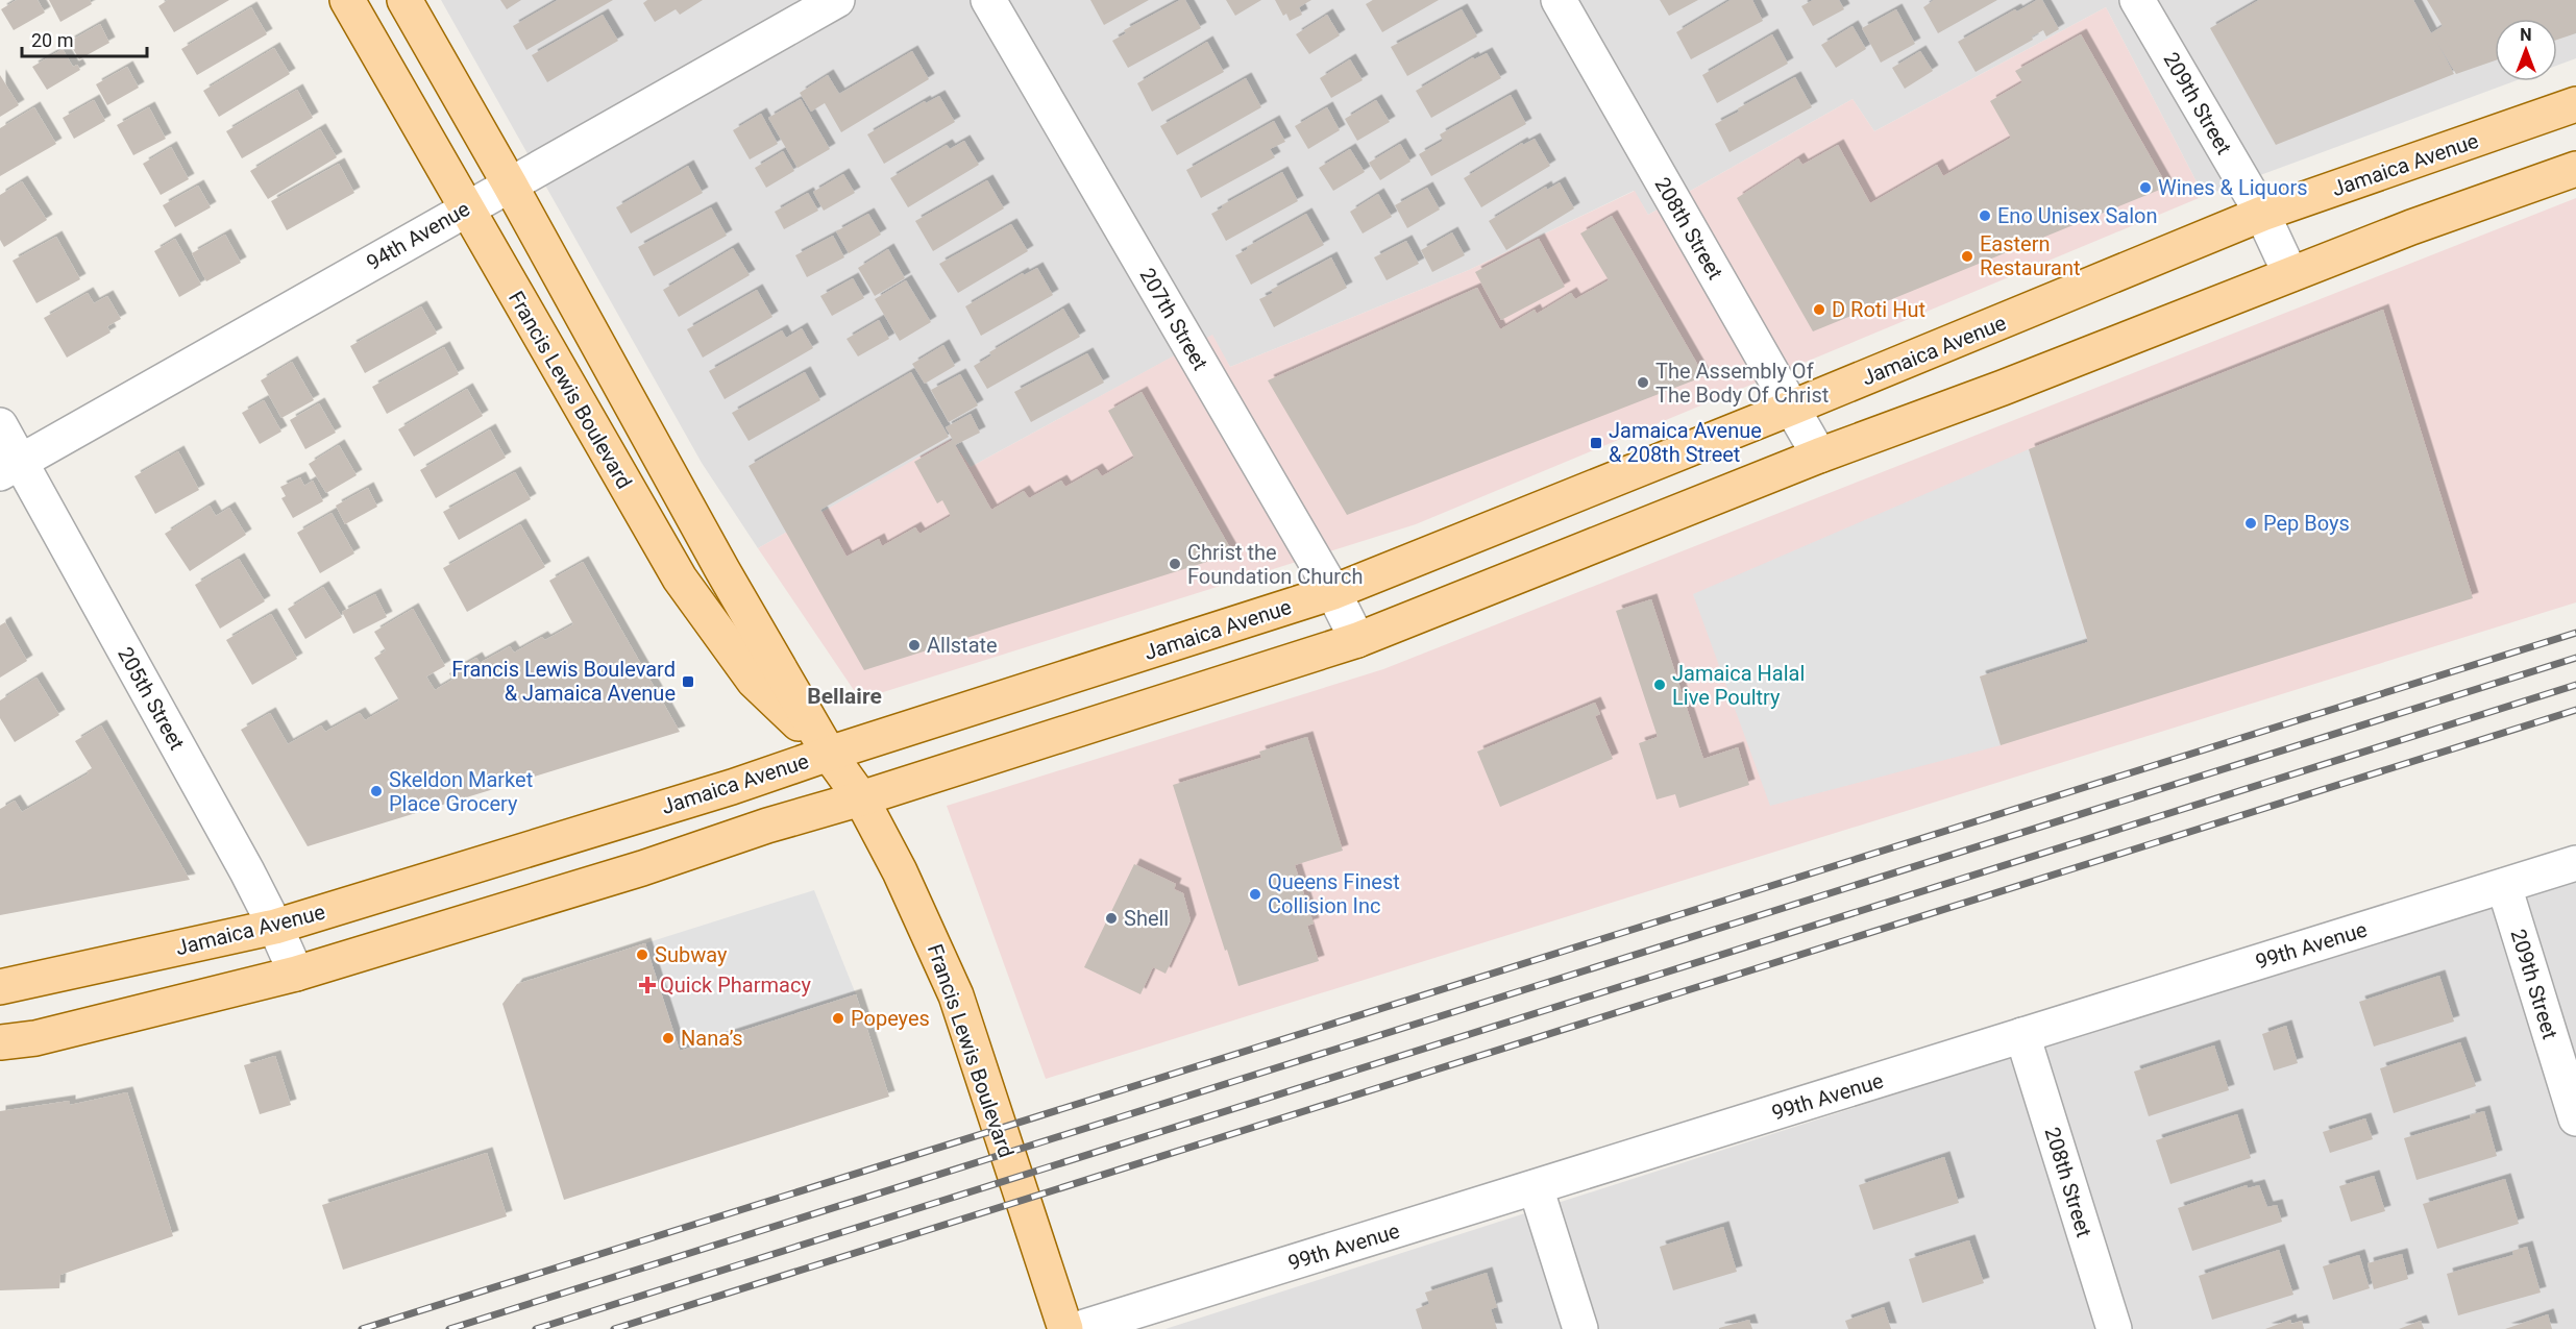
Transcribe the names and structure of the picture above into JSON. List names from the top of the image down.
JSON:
{
  "streets": {
    "main road": ["Jamaica Avenue", "Francis Lewis Boulevard"],
    "street": [
      "209th Street",
      "208th Street",
      "94th Avenue",
      "207th Street",
      "205th Street",
      "99th Avenue"
    ]
  },
  "crossings": [
    ["209th Street", "Jamaica Avenue"],
    ["209th Street", "99th Avenue"],
    ["Jamaica Avenue", "208th Street"],
    ["Jamaica Avenue", "207th Street"],
    ["Jamaica Avenue", "Francis Lewis Boulevard"],
    ["Jamaica Avenue", "205th Street"],
    ["208th Street", "99th Avenue"],
    ["94th Avenue", "Francis Lewis Boulevard"],
    ["94th Avenue", "205th Street"]
  ],
  "districts": ["Bellaire"],
  "places": {
    "other": [
      "Wines & Liquors",
      "Eno Unisex Salon",
      "Eastern Restaurant",
      "D Roti Hut",
      "The Assembly Of The Body Of Christ",
      "Pep Boys",
      "Christ the Foundation Church",
      "Allstate",
      "Jamaica Halal Live Poultry",
      "Skeldon Market Place Grocery",
      "Queens Finest Collision Inc",
      "Shell",
      "Subway",
      "Popeyes",
      "Nana’s"
    ],
    "transit": ["Jamaica Avenue & 208th Street", "Francis Lewis Boulevard & Jamaica Avenue"],
    "health": ["Quick Pharmacy"]
  },
  "scale_bar": "20 m",
  "north": "top"
}
